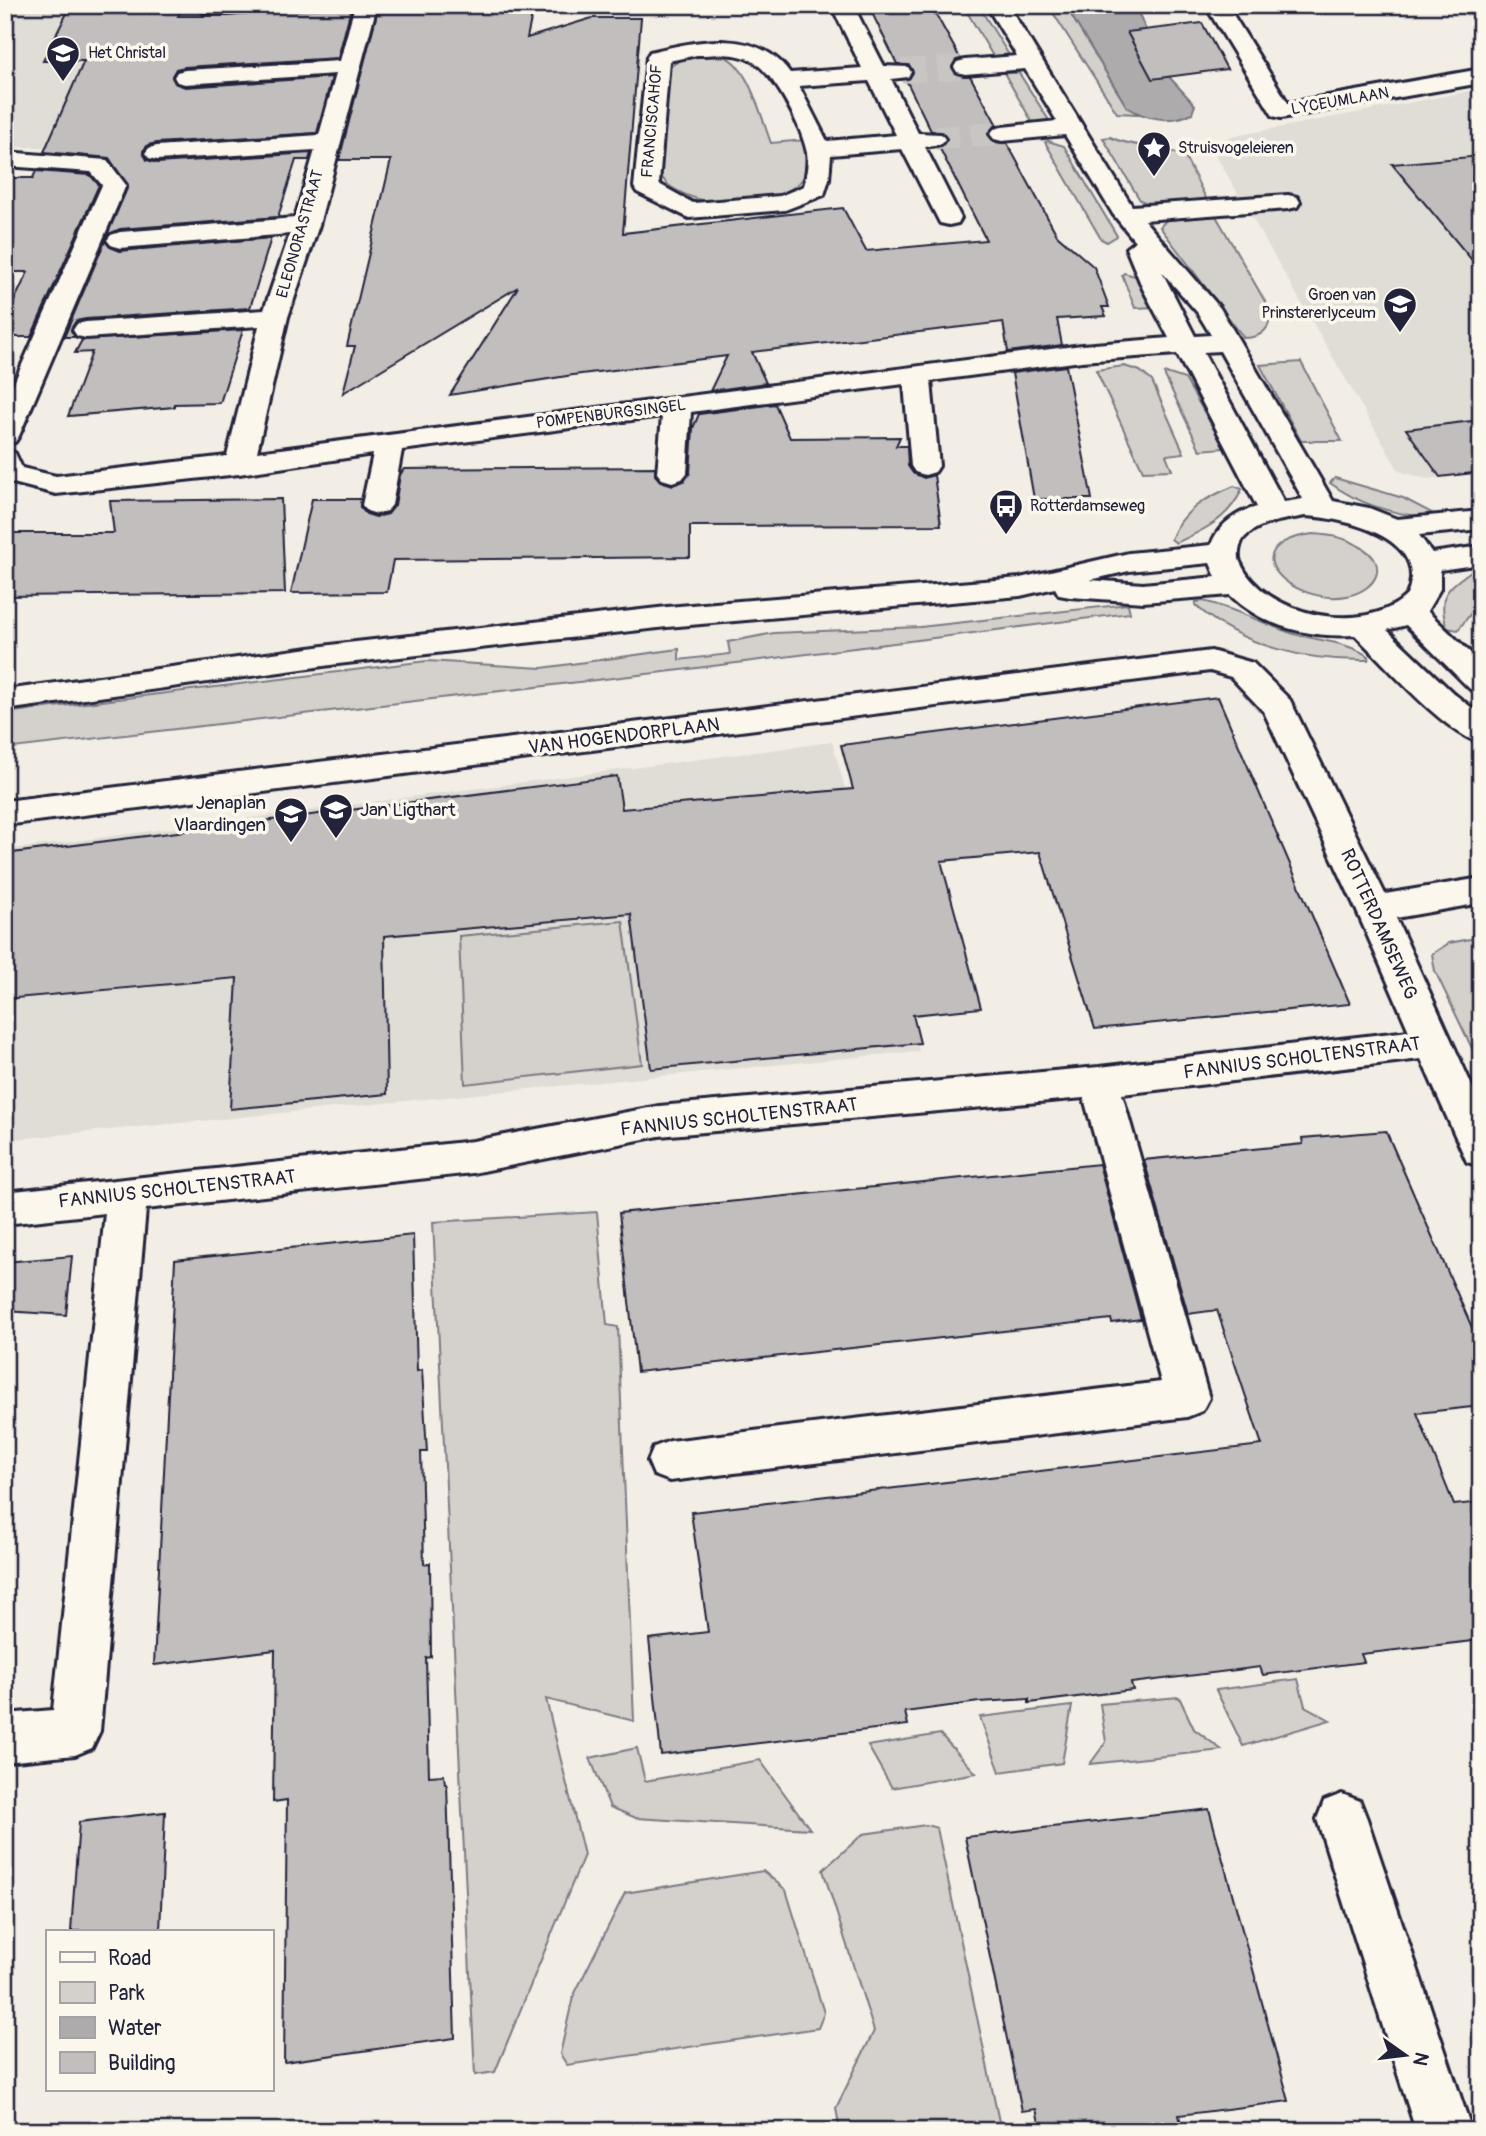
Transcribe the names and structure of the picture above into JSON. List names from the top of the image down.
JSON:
{
  "streets": {
    "street": [
      "LYCEUMLAAN",
      "FRANCISCAHOF",
      "ELEONORASTRAAT",
      "POMPENBURGSINGEL",
      "VAN HOGENDORPLAAN",
      "ROTTERDAMSEWEG",
      "FANNIUS SCHOLTENSTRAAT"
    ]
  },
  "crossings": [
    ["ELEONORASTRAAT", "POMPENBURGSINGEL"],
    ["VAN HOGENDORPLAAN", "ROTTERDAMSEWEG"],
    ["ROTTERDAMSEWEG", "FANNIUS SCHOLTENSTRAAT"]
  ],
  "places": {
    "school or university": [
      "Het Christal",
      "Groen van Prinstererlyceum",
      "Jan Ligthart",
      "Jenaplan Vlaardingen"
    ],
    "place": ["Struisvogeleieren"],
    "bus stop": ["Rotterdamseweg"]
  },
  "legend": [
    "Road",
    "Park",
    "Water",
    "Building"
  ],
  "north": "right"
}
